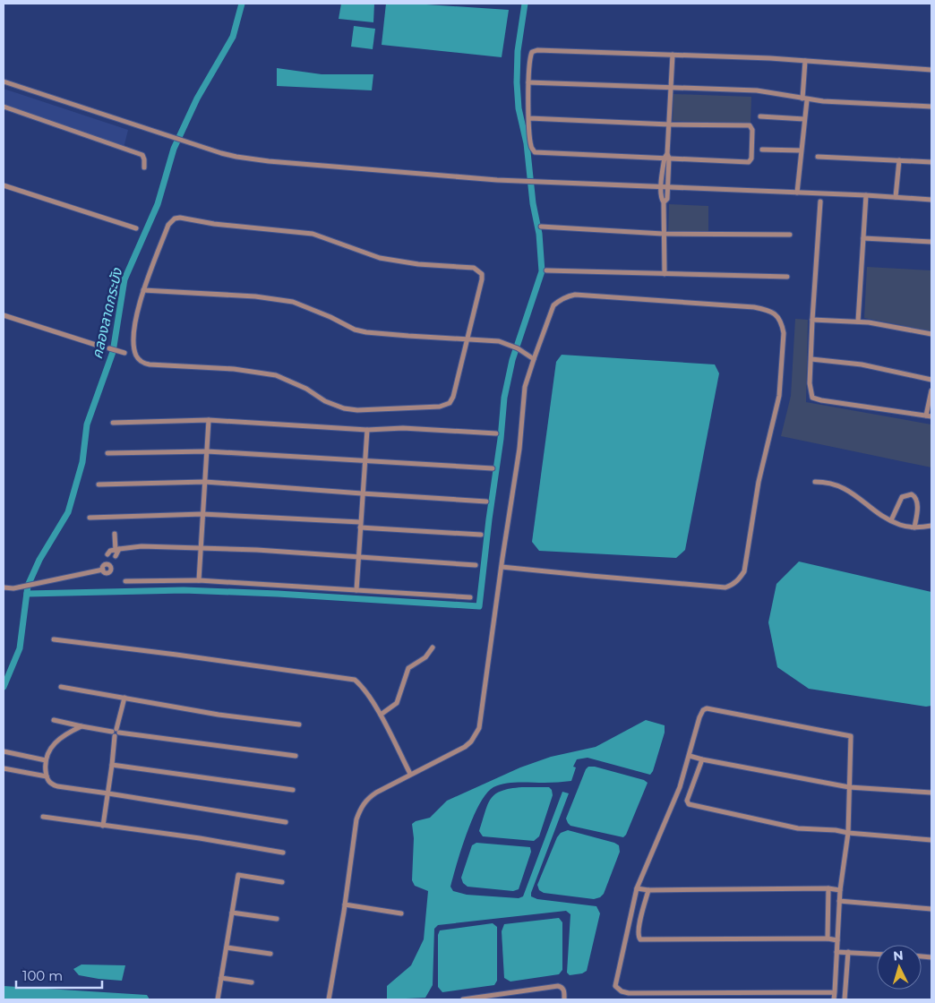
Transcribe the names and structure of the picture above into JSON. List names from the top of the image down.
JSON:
{
  "water": ["คลองลาดกระบัง"],
  "scale_bar": "100 m",
  "north": "top"
}
